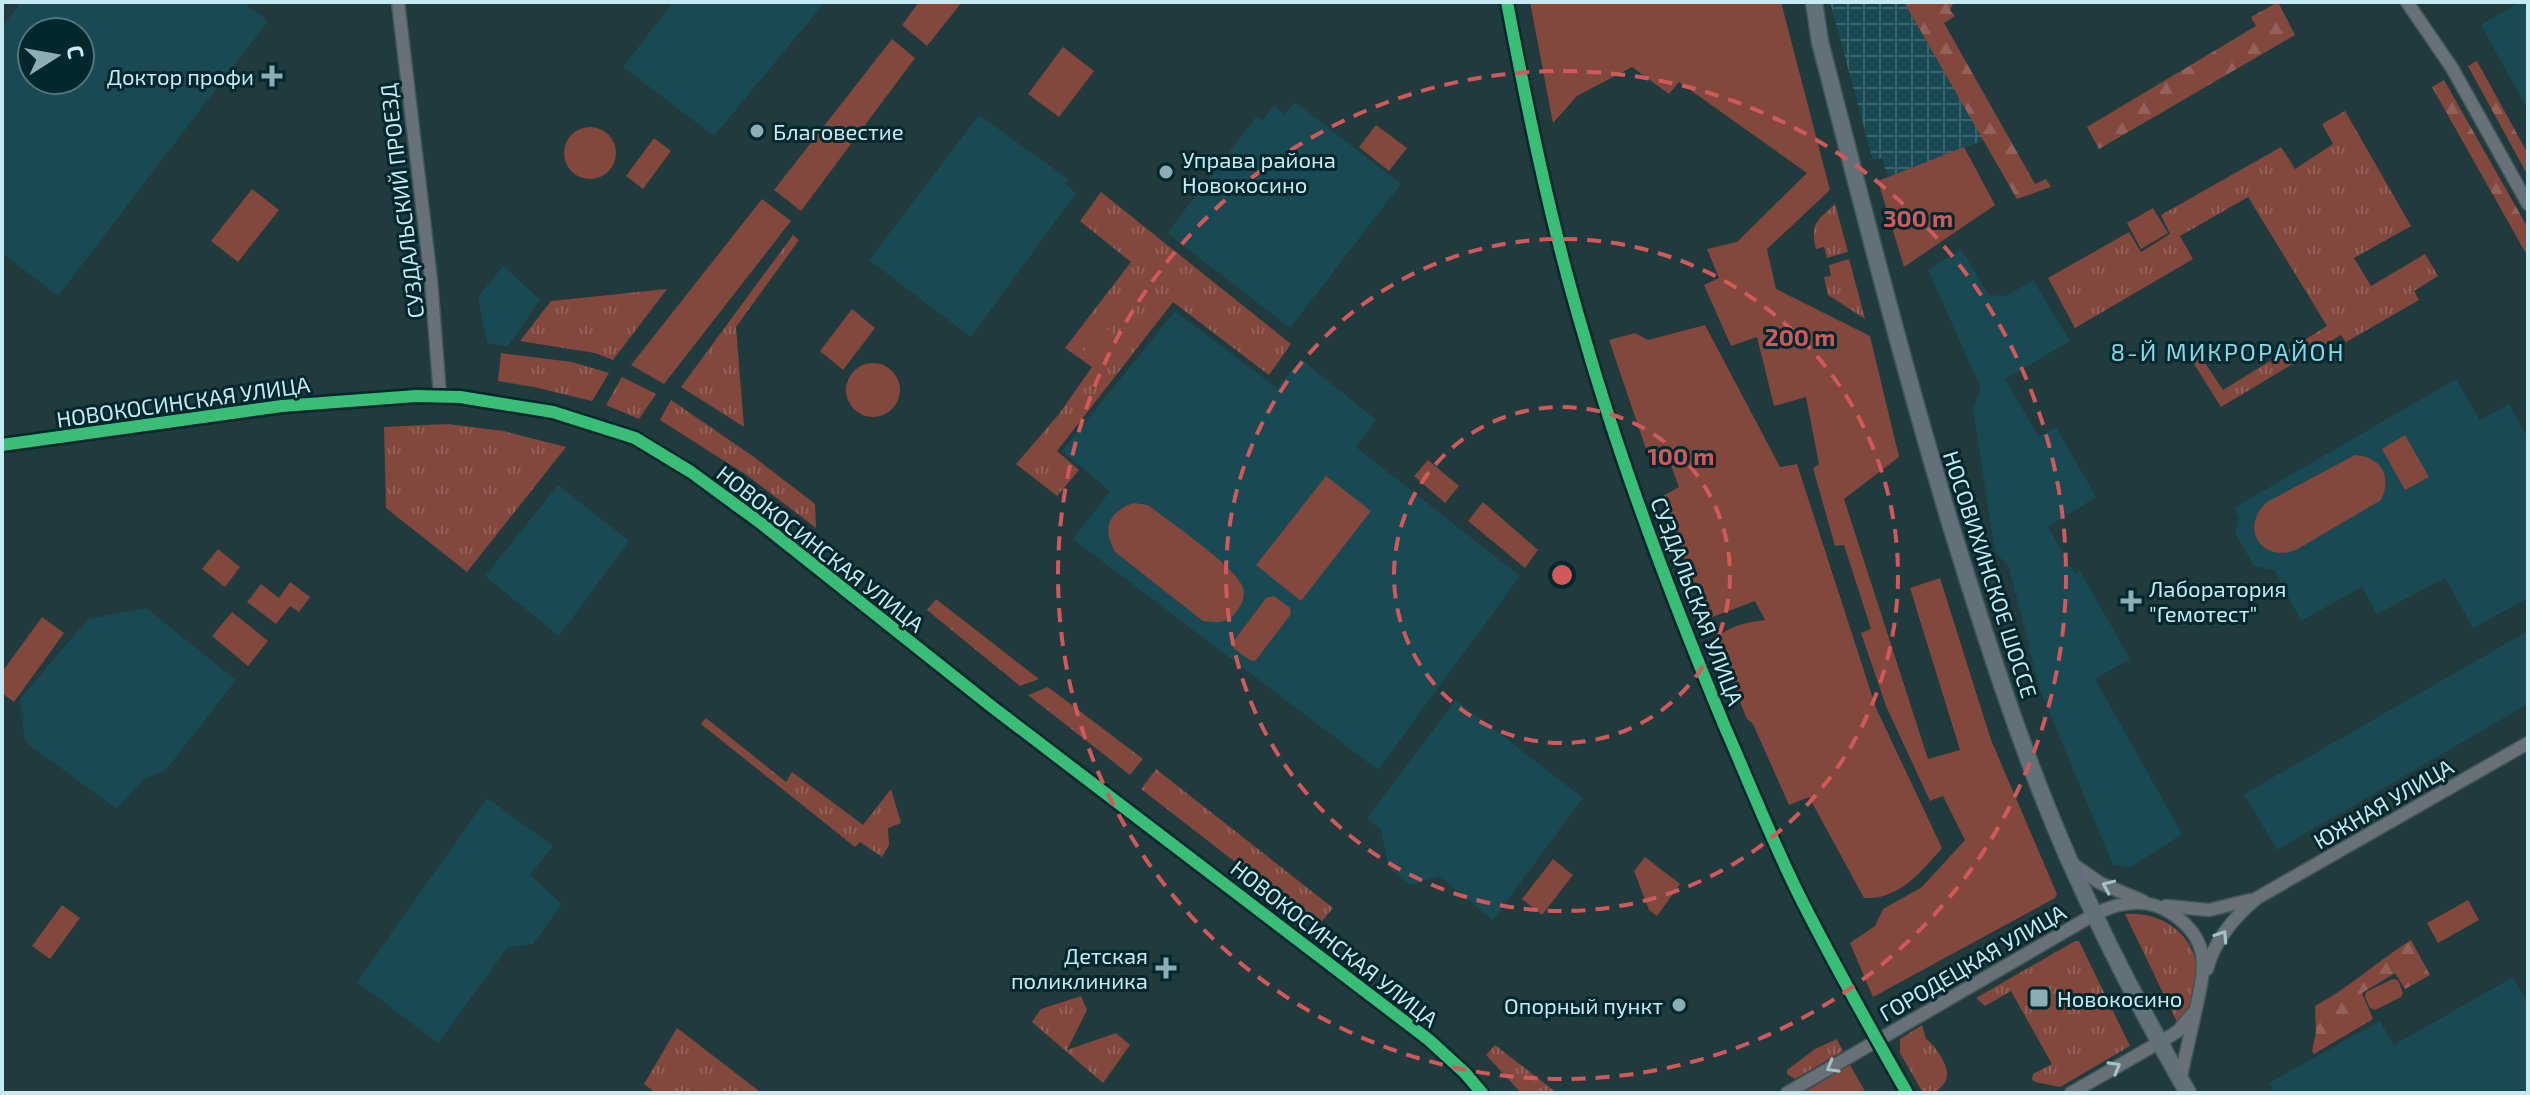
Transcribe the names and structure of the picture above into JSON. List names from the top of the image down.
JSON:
{
  "streets": {
    "main road": ["НОСОВИХИНСКОЕ ШОССЕ"],
    "street": [
      "СУЗДАЛЬСКИЙ ПРОЕЗД",
      "НОВОКОСИНСКАЯ УЛИЦА",
      "СУЗДАЛЬСКАЯ УЛИЦА",
      "ЮЖНАЯ УЛИЦА",
      "ГОРОДЕЦКАЯ УЛИЦА"
    ]
  },
  "crossings": [
    ["СУЗДАЛЬСКИЙ ПРОЕЗД", "НОВОКОСИНСКАЯ УЛИЦА"],
    ["НОСОВИХИНСКОЕ ШОССЕ", "ЮЖНАЯ УЛИЦА"],
    ["НОСОВИХИНСКОЕ ШОССЕ", "ГОРОДЕЦКАЯ УЛИЦА"],
    ["СУЗДАЛЬСКАЯ УЛИЦА", "ГОРОДЕЦКАЯ УЛИЦА"],
    ["ЮЖНАЯ УЛИЦА", "ГОРОДЕЦКАЯ УЛИЦА"]
  ],
  "districts": ["8-Й МИКРОРАЙОН"],
  "places": {
    "health": ["Доктор профи", "Лаборатория \"Гемотест\"", "Детская поликлиника"],
    "other": ["Благовестие", "Управа района Новокосино", "Опорный пункт"],
    "transit": ["Новокосино"]
  },
  "north": "right",
  "rings": ["300 m", "200 m", "100 m"]
}
